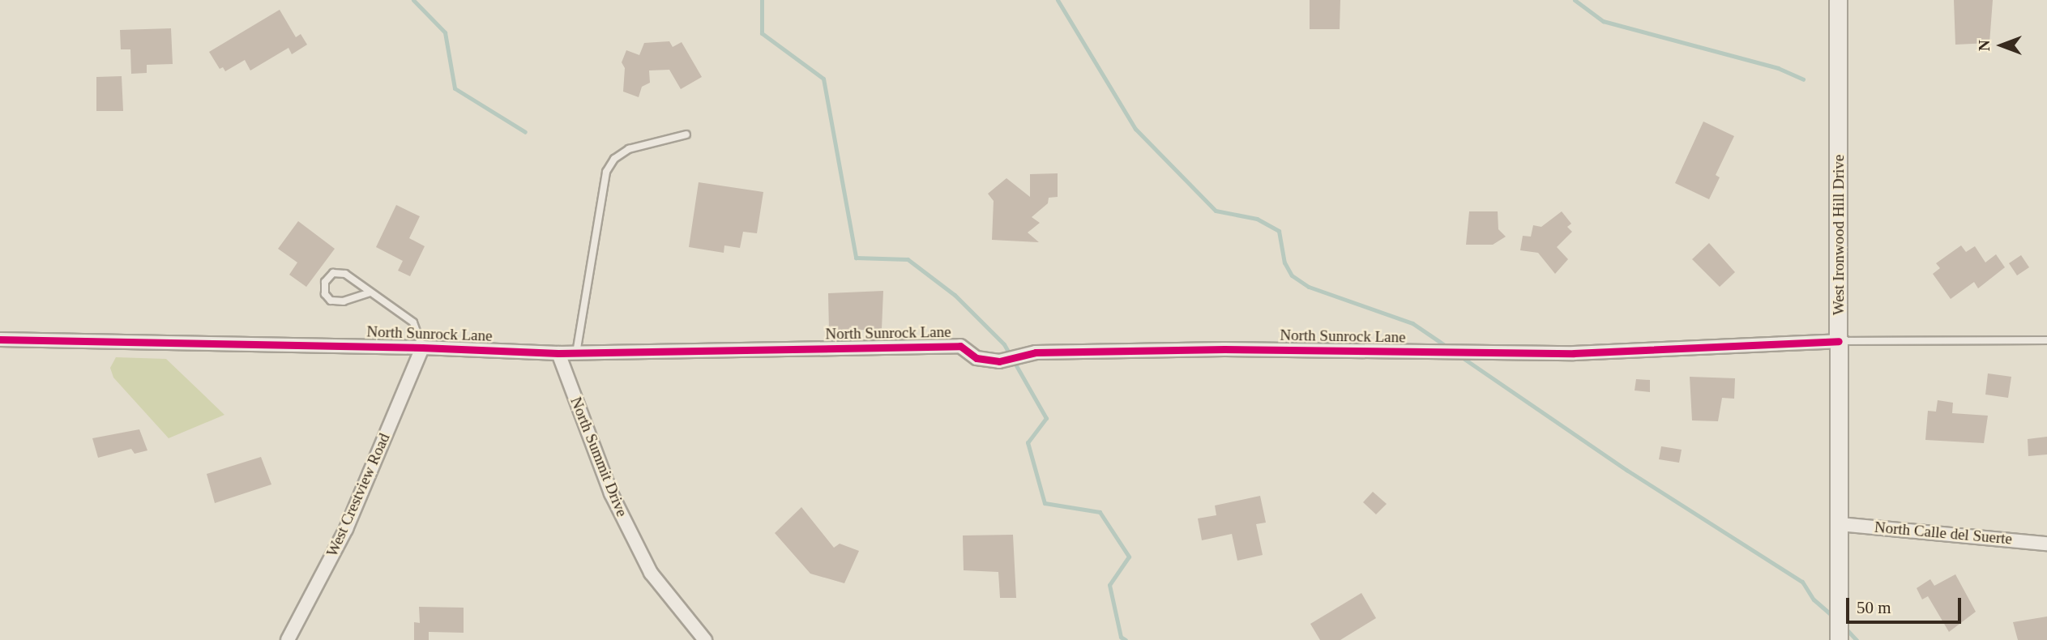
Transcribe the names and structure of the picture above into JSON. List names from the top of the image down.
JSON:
{
  "streets": {
    "street": [
      "West Ironwood Hill Drive",
      "North Sunrock Lane",
      "North Summit Drive",
      "West Crestview Road",
      "North Calle del Suerte"
    ]
  },
  "crossings": [
    ["West Ironwood Hill Drive", "North Sunrock Lane"],
    ["West Ironwood Hill Drive", "North Calle del Suerte"],
    ["North Sunrock Lane", "North Summit Drive"],
    ["North Sunrock Lane", "West Crestview Road"]
  ],
  "scale_bar": "50 m",
  "north": "left"
}
